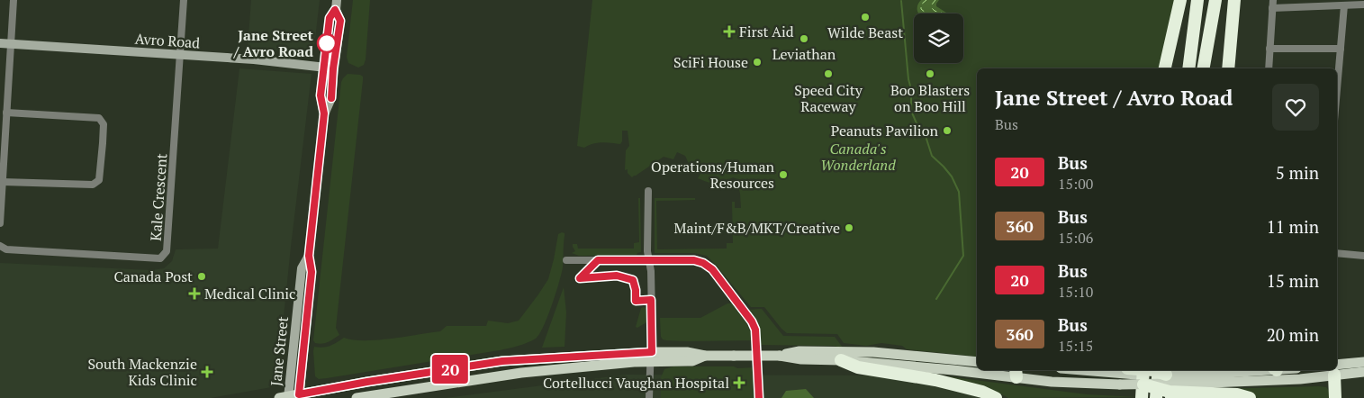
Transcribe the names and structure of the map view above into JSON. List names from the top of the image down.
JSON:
{
  "streets": {
    "main road": ["Avro Road", "Jane Street"],
    "street": ["Kale Crescent"]
  },
  "crossings": [
    ["Avro Road", "Kale Crescent"],
    ["Avro Road", "Jane Street"]
  ],
  "parks": ["Canada's Wonderland"],
  "places": {
    "other": [
      "Wilde Beast",
      "Leviathan",
      "Jane Street / Avro Road",
      "SciFi House",
      "Speed City Raceway",
      "Boo Blasters on Boo Hill",
      "Peanuts Pavilion",
      "Operations/Human Resources",
      "Maint/F&B/MKT/Creative",
      "Canada Post"
    ],
    "health": [
      "First Aid",
      "Medical Clinic",
      "South Mackenzie Kids Clinic",
      "Cortellucci Vaughan Hospital"
    ]
  },
  "lines": ["bus line 20"],
  "page": {
    "on_map": "20",
    "heading": ["Jane Street / Avro Road", "Bus"],
    "list": [
      {
        "mark": "20",
        "name": "Bus",
        "note": "15:00",
        "value": "5 min"
      },
      {
        "mark": "360",
        "name": "Bus",
        "note": "15:06",
        "value": "11 min"
      },
      {
        "mark": "20",
        "name": "Bus",
        "note": "15:10",
        "value": "15 min"
      },
      {
        "mark": "360",
        "name": "Bus",
        "note": "15:15",
        "value": "20 min"
      }
    ]
  }
}
